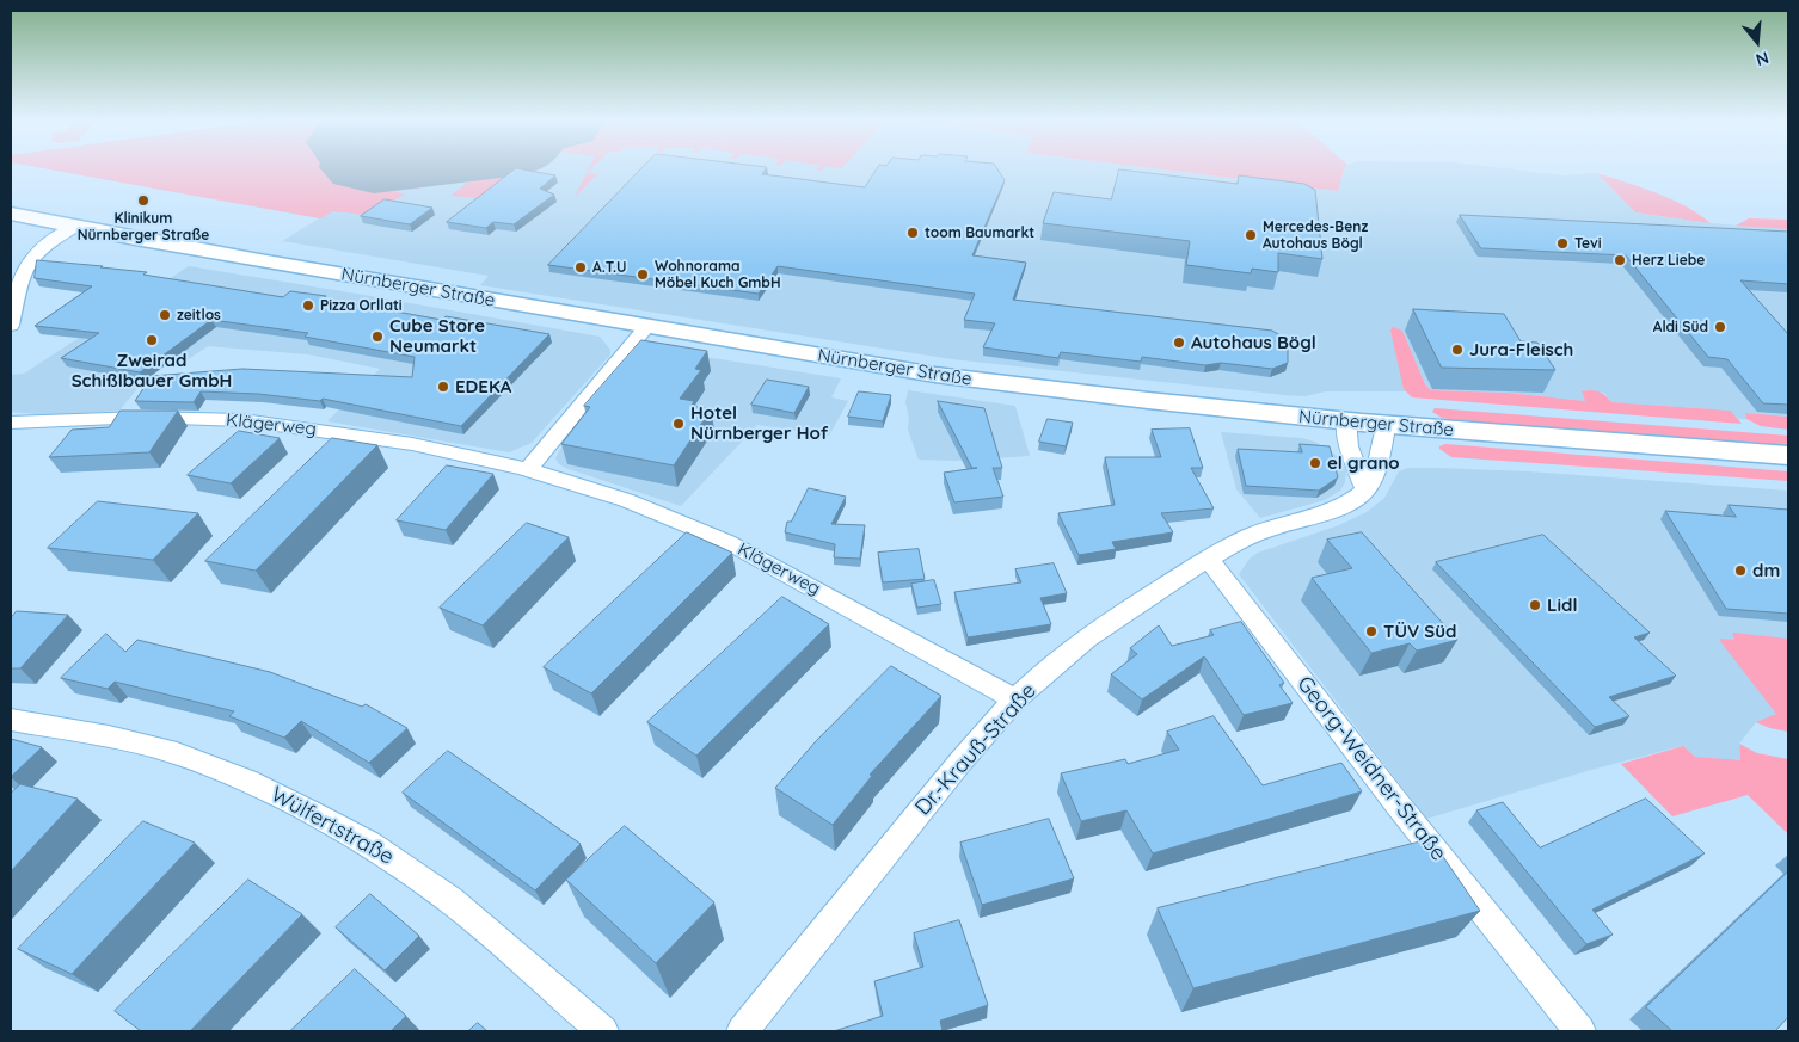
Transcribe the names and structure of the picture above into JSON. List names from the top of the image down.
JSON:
{
  "streets": {
    "main road": ["Nürnberger Straße"],
    "street": [
      "Klägerweg",
      "Dr.-Krauß-Straße",
      "Georg-Weidner-Straße",
      "Wülfertstraße"
    ]
  },
  "crossings": [
    ["Nürnberger Straße", "Dr.-Krauß-Straße"],
    ["Klägerweg", "Dr.-Krauß-Straße"],
    ["Dr.-Krauß-Straße", "Georg-Weidner-Straße"]
  ],
  "places": [
    "Klinikum Nürnberger Straße",
    "toom Baumarkt",
    "Mercedes-Benz Autohaus Bögl",
    "Tevi",
    "Herz Liebe",
    "A.T.U",
    "Wohnorama Möbel Kuch GmbH",
    "Pizza Orllati",
    "zeitlos",
    "Aldi Süd",
    "Cube Store Neumarkt",
    "Zweirad Schißlbauer GmbH",
    "Autohaus Bögl",
    "Jura-Fleisch",
    "EDEKA",
    "Hotel Nürnberger Hof",
    "el grano",
    "dm",
    "Lidl",
    "TÜV Süd"
  ],
  "north": "bottom"
}
